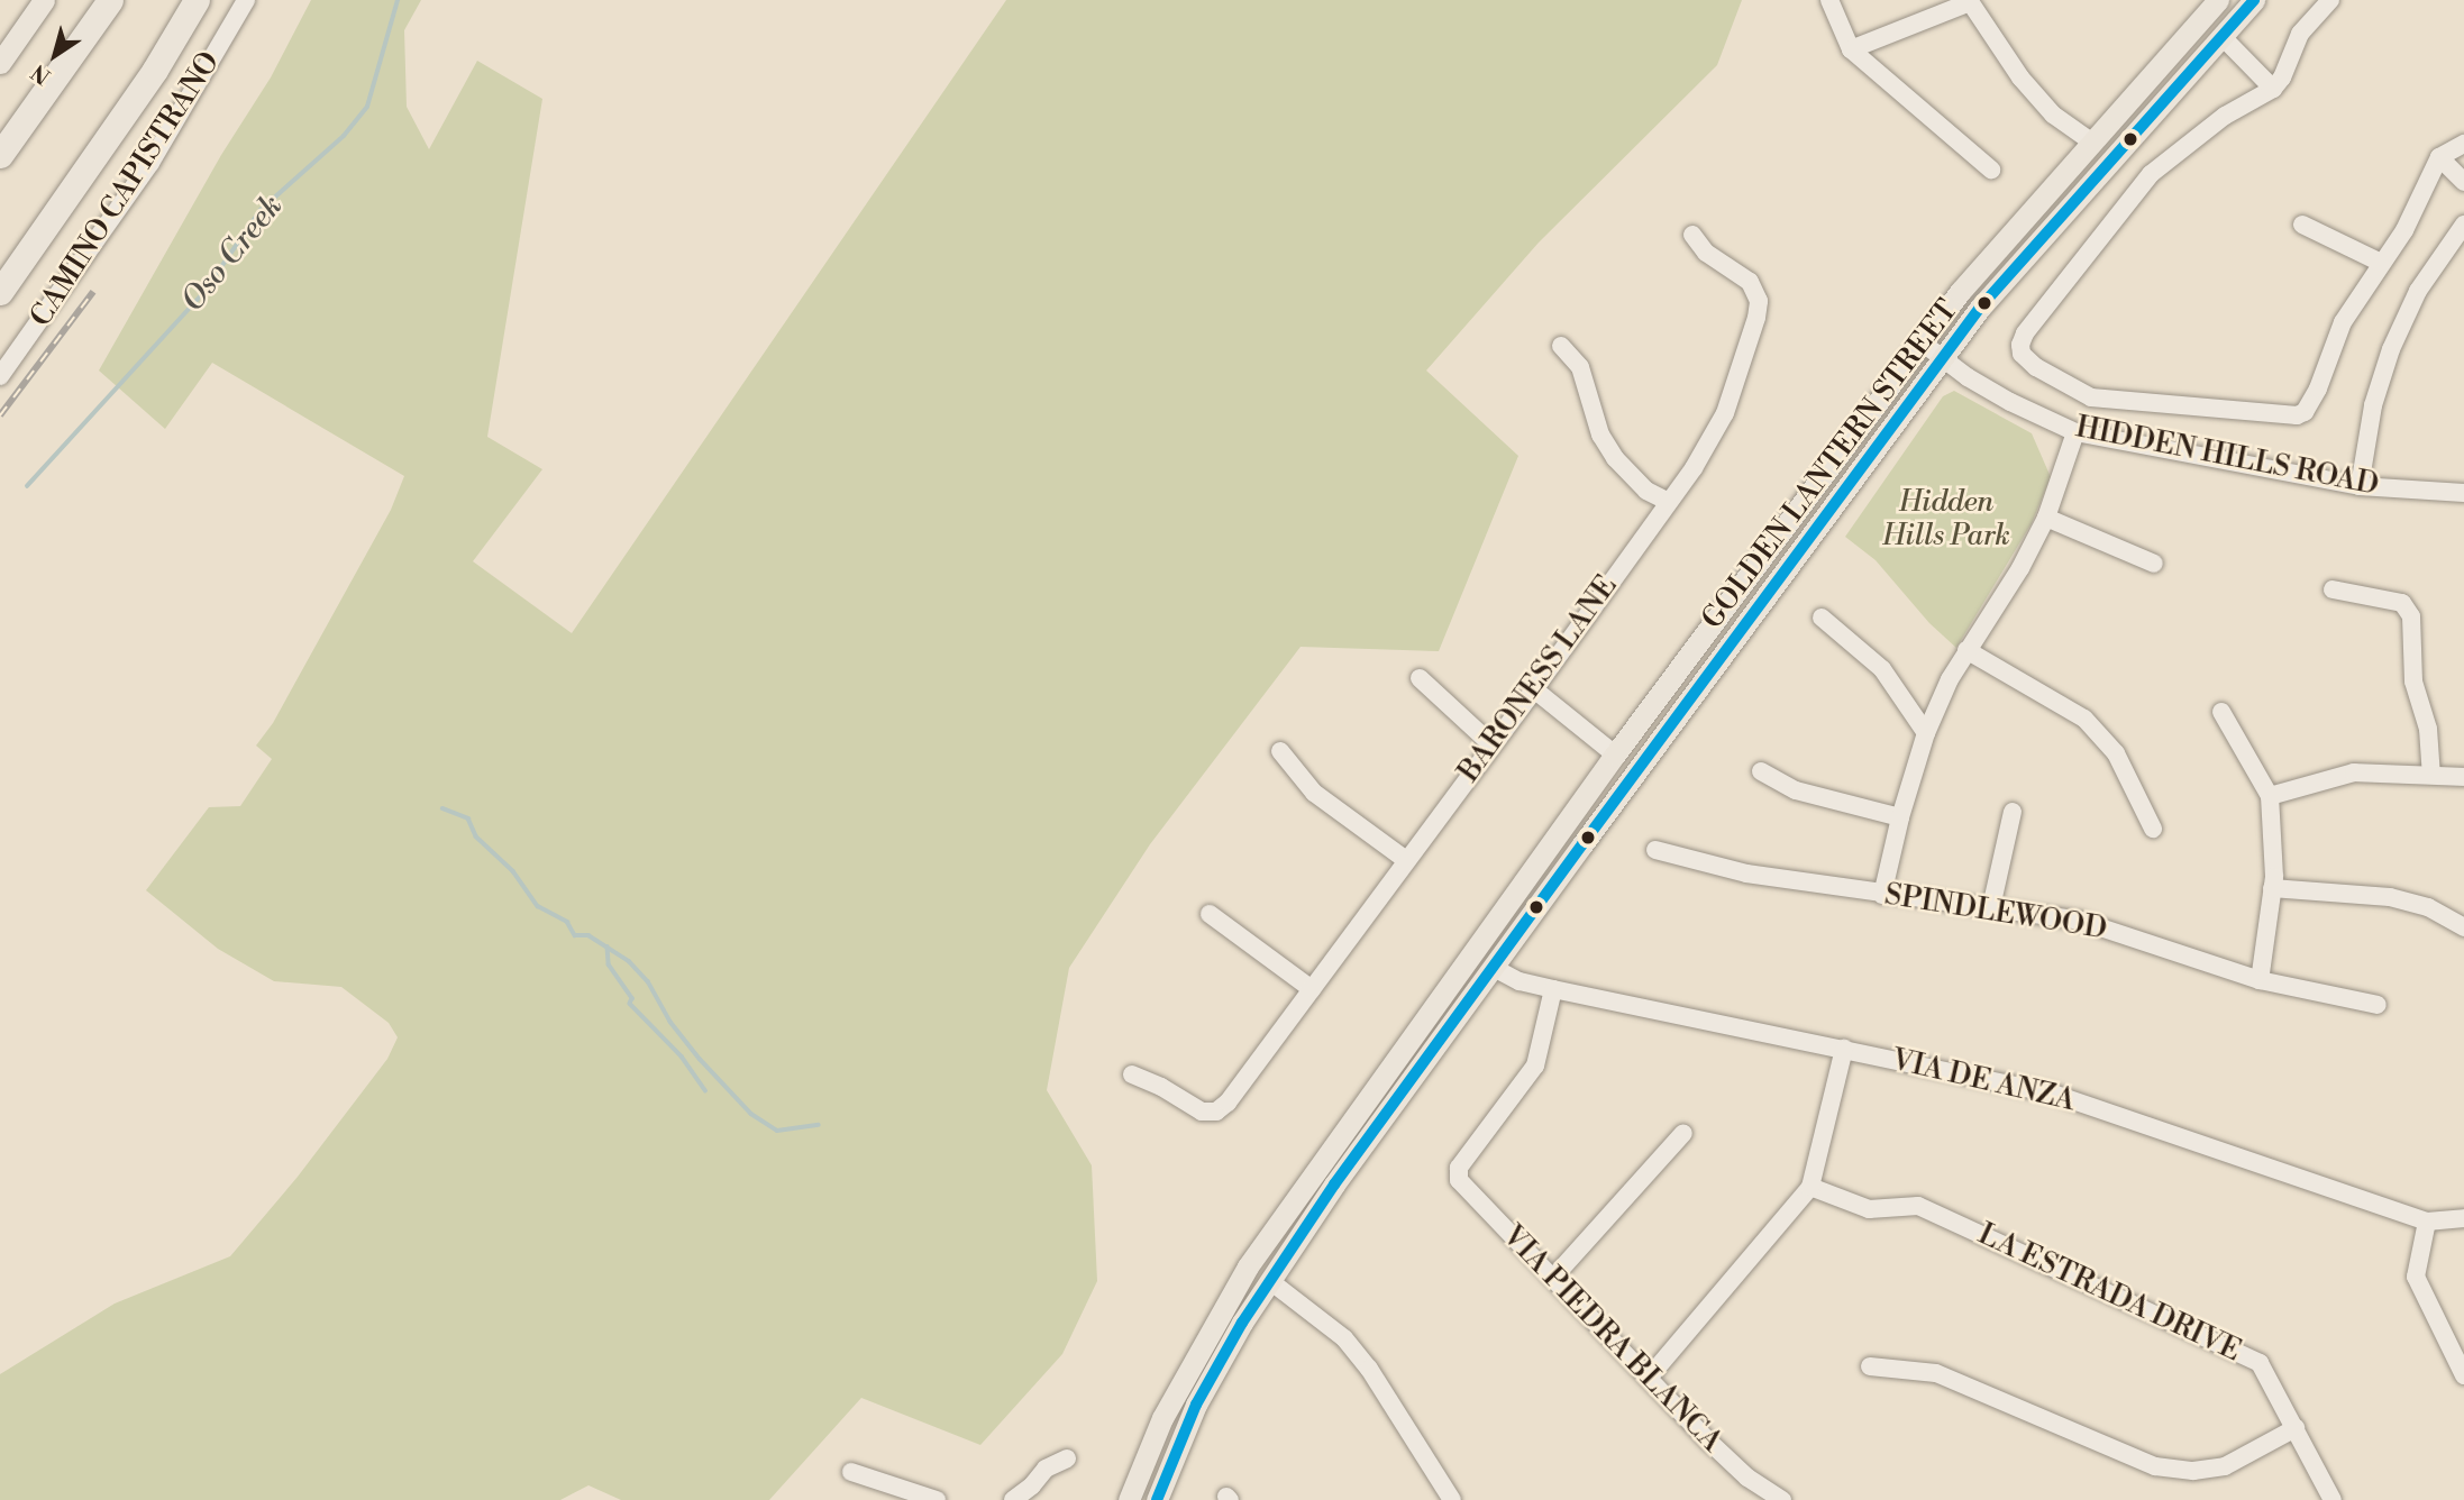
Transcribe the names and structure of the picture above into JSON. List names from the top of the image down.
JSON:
{
  "streets": {
    "main road": ["GOLDEN LANTERN STREET"],
    "street": [
      "CAMINO CAPISTRANO",
      "HIDDEN HILLS ROAD",
      "BARONESS LANE",
      "SPINDLEWOOD",
      "VIA DE ANZA",
      "LA ESTRADA DRIVE",
      "VIA PIEDRA BLANCA"
    ]
  },
  "crossings": [
    ["HIDDEN HILLS ROAD", "GOLDEN LANTERN STREET"],
    ["GOLDEN LANTERN STREET", "VIA DE ANZA"],
    ["VIA DE ANZA", "VIA PIEDRA BLANCA"]
  ],
  "water": ["Oso Creek"],
  "parks": ["Hidden Hills Park"],
  "north": "bottom left"
}
